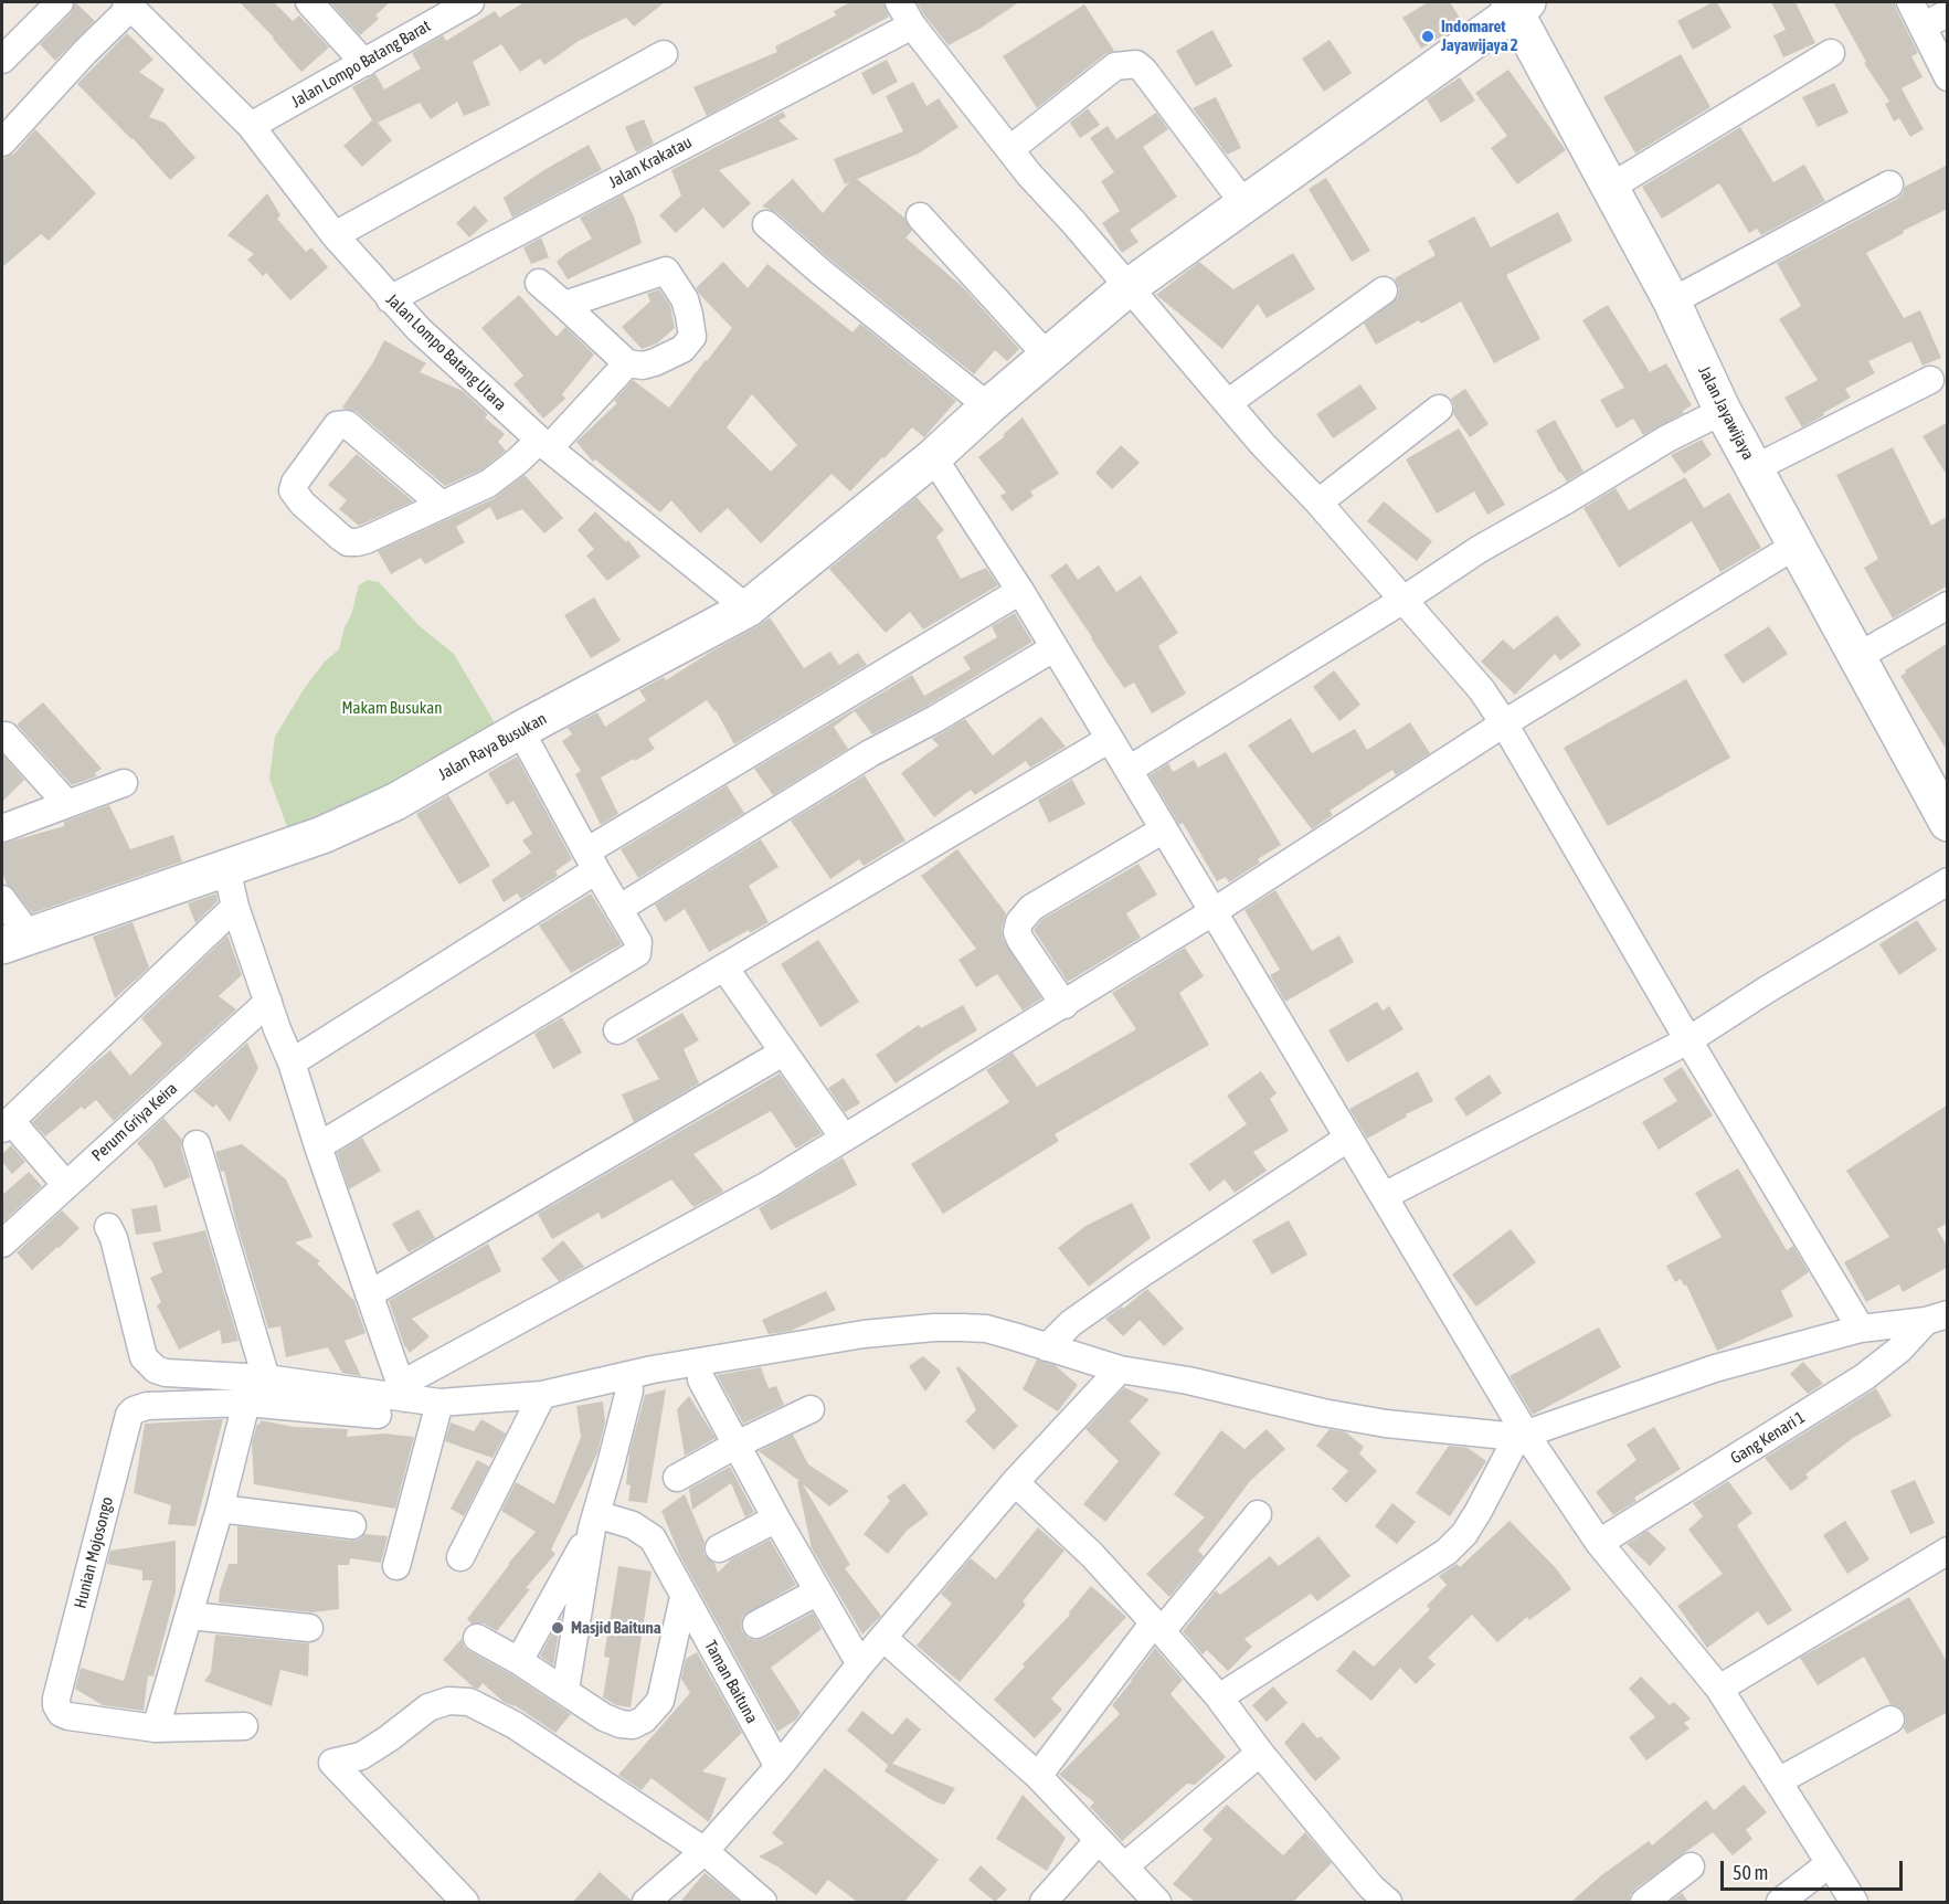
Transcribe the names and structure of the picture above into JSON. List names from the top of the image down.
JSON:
{
  "streets": {
    "street": [
      "Jalan Lompo Batang Barat",
      "Jalan Krakatau",
      "Jalan Lompo Batang Utara",
      "Jalan Jayawijaya",
      "Jalan Raya Busukan",
      "Perum Griya Keira",
      "Gang Kenari 1",
      "Hunian Mojosongo",
      "Taman Baituna"
    ]
  },
  "crossings": [
    ["Jalan Lompo Batang Barat", "Jalan Lompo Batang Utara"],
    ["Jalan Krakatau", "Jalan Lompo Batang Utara"],
    ["Jalan Lompo Batang Utara", "Jalan Raya Busukan"],
    ["Jalan Jayawijaya", "Jalan Raya Busukan"]
  ],
  "parks": ["Makam Busukan"],
  "places": ["Indomaret Jayawijaya 2", "Masjid Baituna"],
  "scale_bar": "50 m"
}
